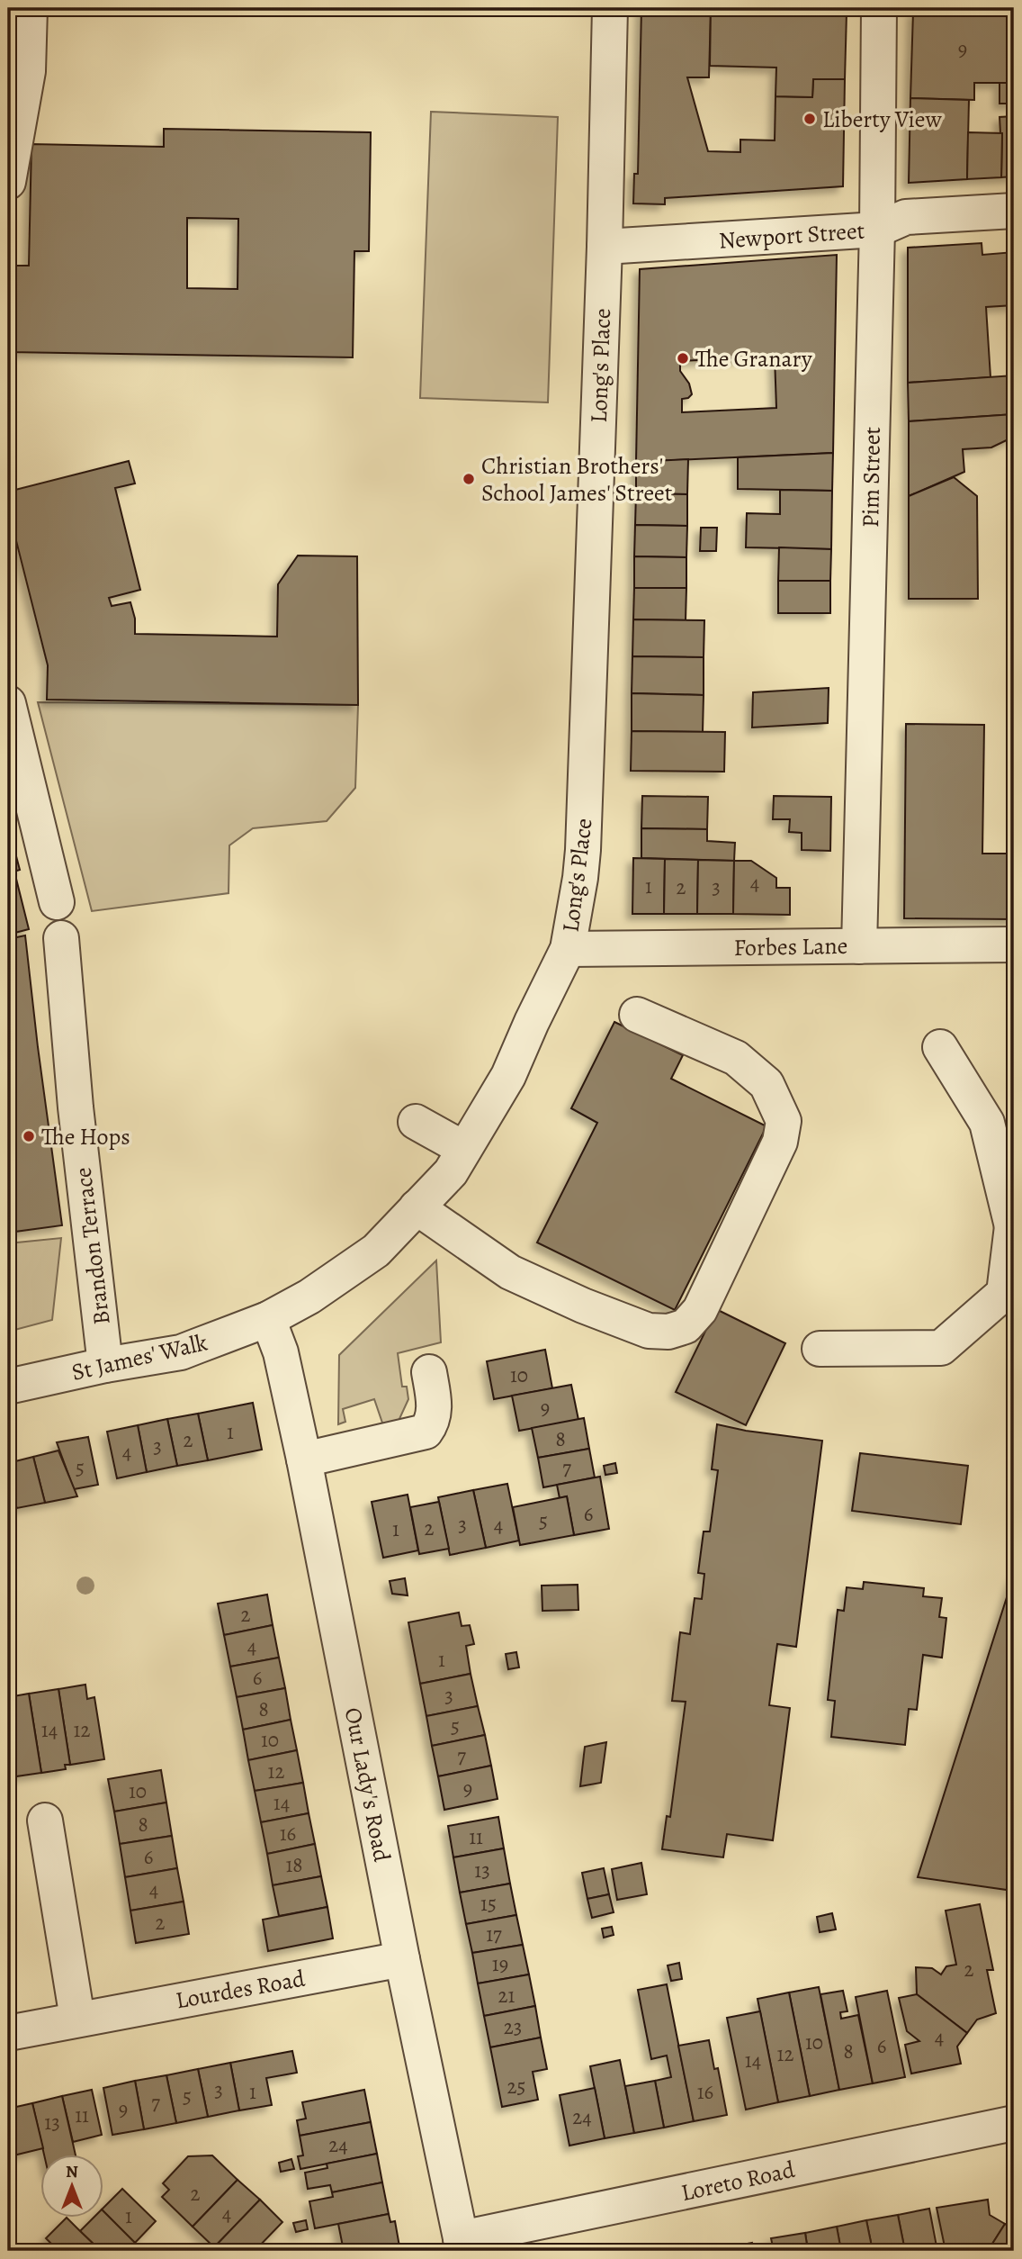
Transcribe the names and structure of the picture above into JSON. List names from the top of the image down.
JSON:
{
  "streets": {
    "street": [
      "Newport Street",
      "Long's Place",
      "Pim Street",
      "Forbes Lane",
      "Brandon Terrace",
      "St James' Walk",
      "Our Lady's Road",
      "Lourdes Road",
      "Loreto Road"
    ]
  },
  "crossings": [
    ["Newport Street", "Long's Place"],
    ["Newport Street", "Pim Street"],
    ["Long's Place", "Forbes Lane"],
    ["Long's Place", "St James' Walk"],
    ["Pim Street", "Forbes Lane"],
    ["Brandon Terrace", "St James' Walk"],
    ["St James' Walk", "Our Lady's Road"],
    ["Our Lady's Road", "Lourdes Road"],
    ["Our Lady's Road", "Loreto Road"]
  ],
  "places": [
    "Liberty View",
    "The Granary",
    "Christian Brothers' School James' Street",
    "The Hops"
  ],
  "house_numbers": [
    "9",
    "4",
    "1",
    "2",
    "3",
    "10",
    "9",
    "1",
    "8",
    "2",
    "3",
    "4",
    "5",
    "7",
    "6",
    "5",
    "3",
    "4",
    "2",
    "1",
    "2",
    "4",
    "1",
    "6",
    "3",
    "8",
    "5",
    "14",
    "12",
    "10",
    "7",
    "12",
    "9",
    "10",
    "14",
    "8",
    "16",
    "11",
    "6",
    "18",
    "13",
    "4",
    "15",
    "2",
    "17",
    "19",
    "2",
    "21",
    "23",
    "4",
    "10",
    "6",
    "8",
    "12",
    "14",
    "25",
    "3",
    "1",
    "16",
    "5",
    "7",
    "9",
    "11",
    "24",
    "13",
    "24",
    "2",
    "4",
    "1"
  ],
  "north": "top"
}
